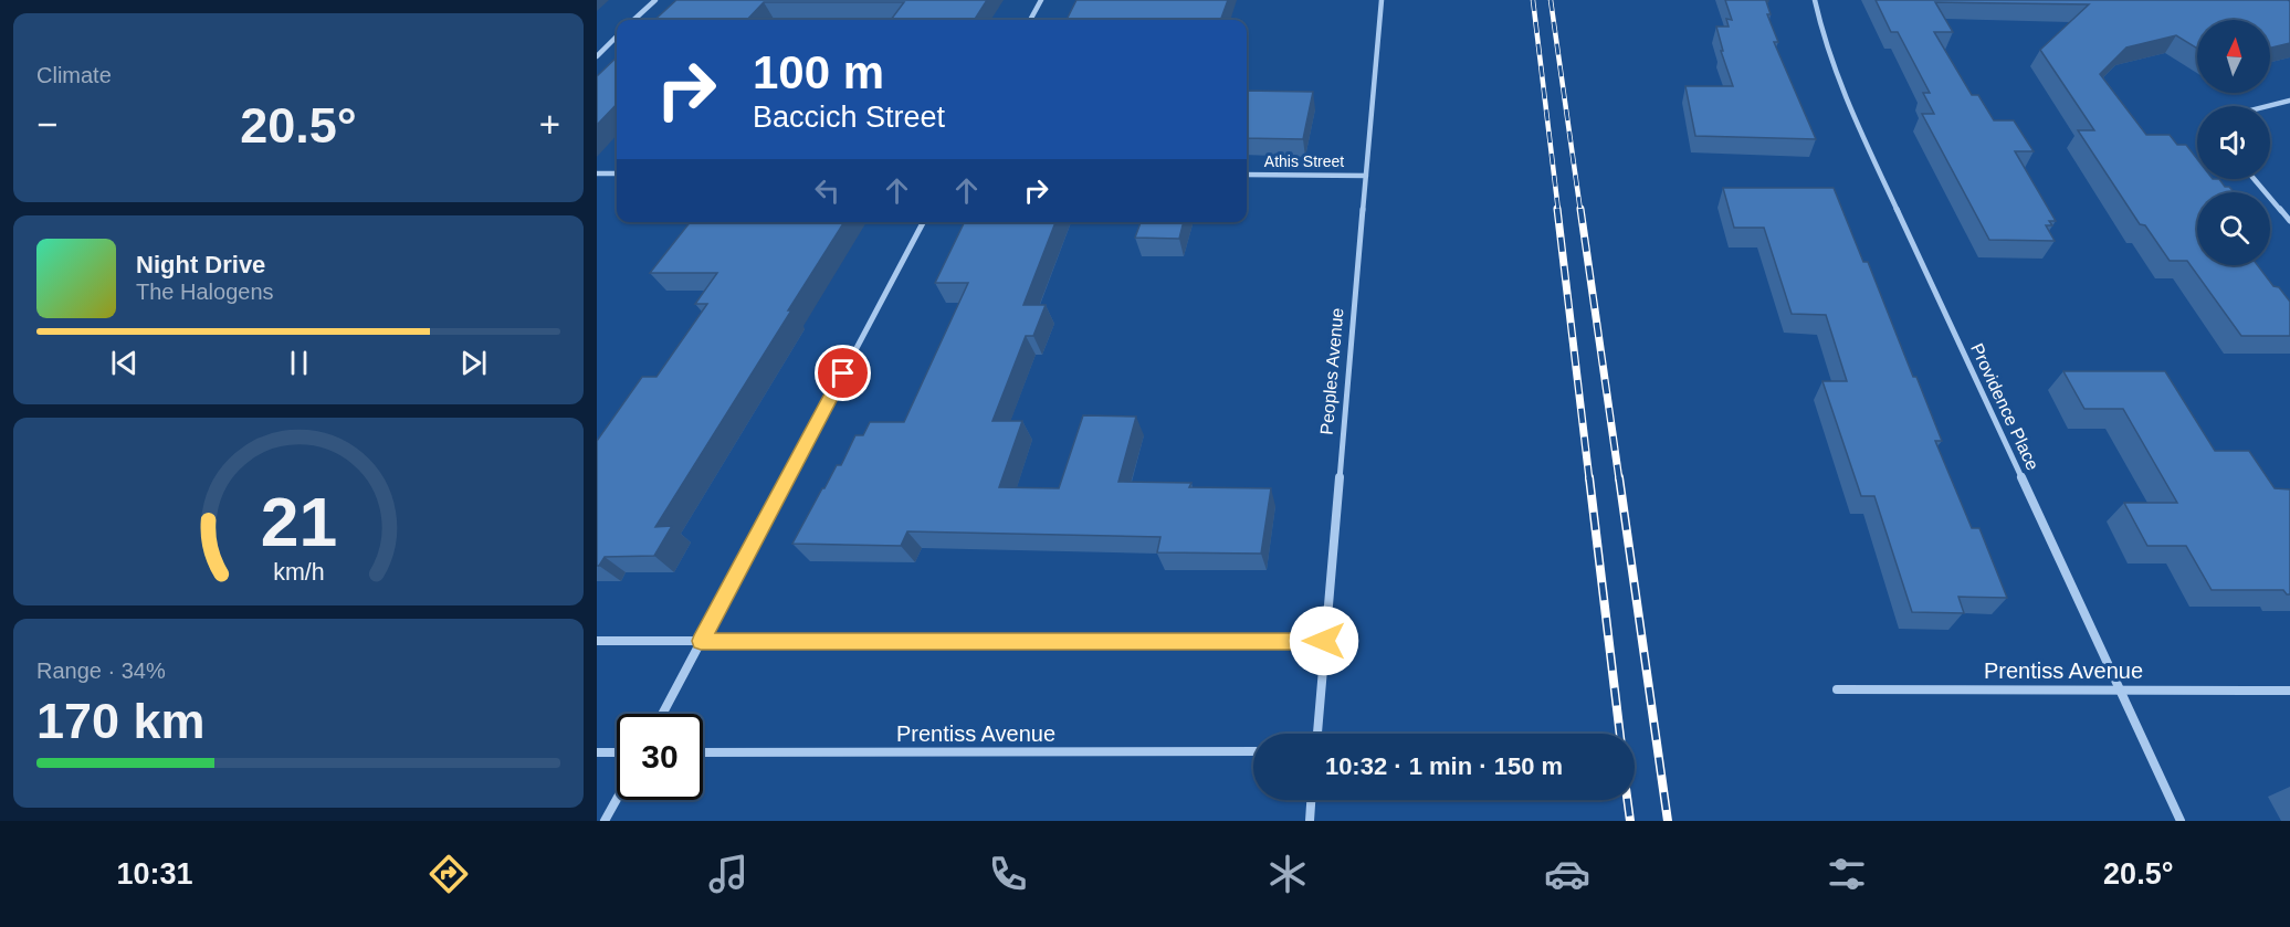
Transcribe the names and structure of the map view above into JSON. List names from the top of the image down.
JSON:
{
  "streets": {
    "street": [
      "Athis Street",
      "Peoples Avenue",
      "Providence Place",
      "Prentiss Avenue"
    ]
  },
  "crossings": [
    ["Athis Street", "Peoples Avenue"],
    ["Providence Place", "Prentiss Avenue"]
  ],
  "north": "top",
  "page": {
    "tile": [
      "Climate",
      ["Range · 34%", "170 km"]
    ],
    "turn": ["100 m", "Baccich Street"],
    "heat": ["−", "20.5°", "+"],
    "song": ["Night Drive", "The Halogens"],
    "limit": "30",
    "trip": "10:32 · 1 min · 150 m",
    "tabs": ["10:31", "20.5°"],
    "gauge": ["21", "km/h"]
  }
}
